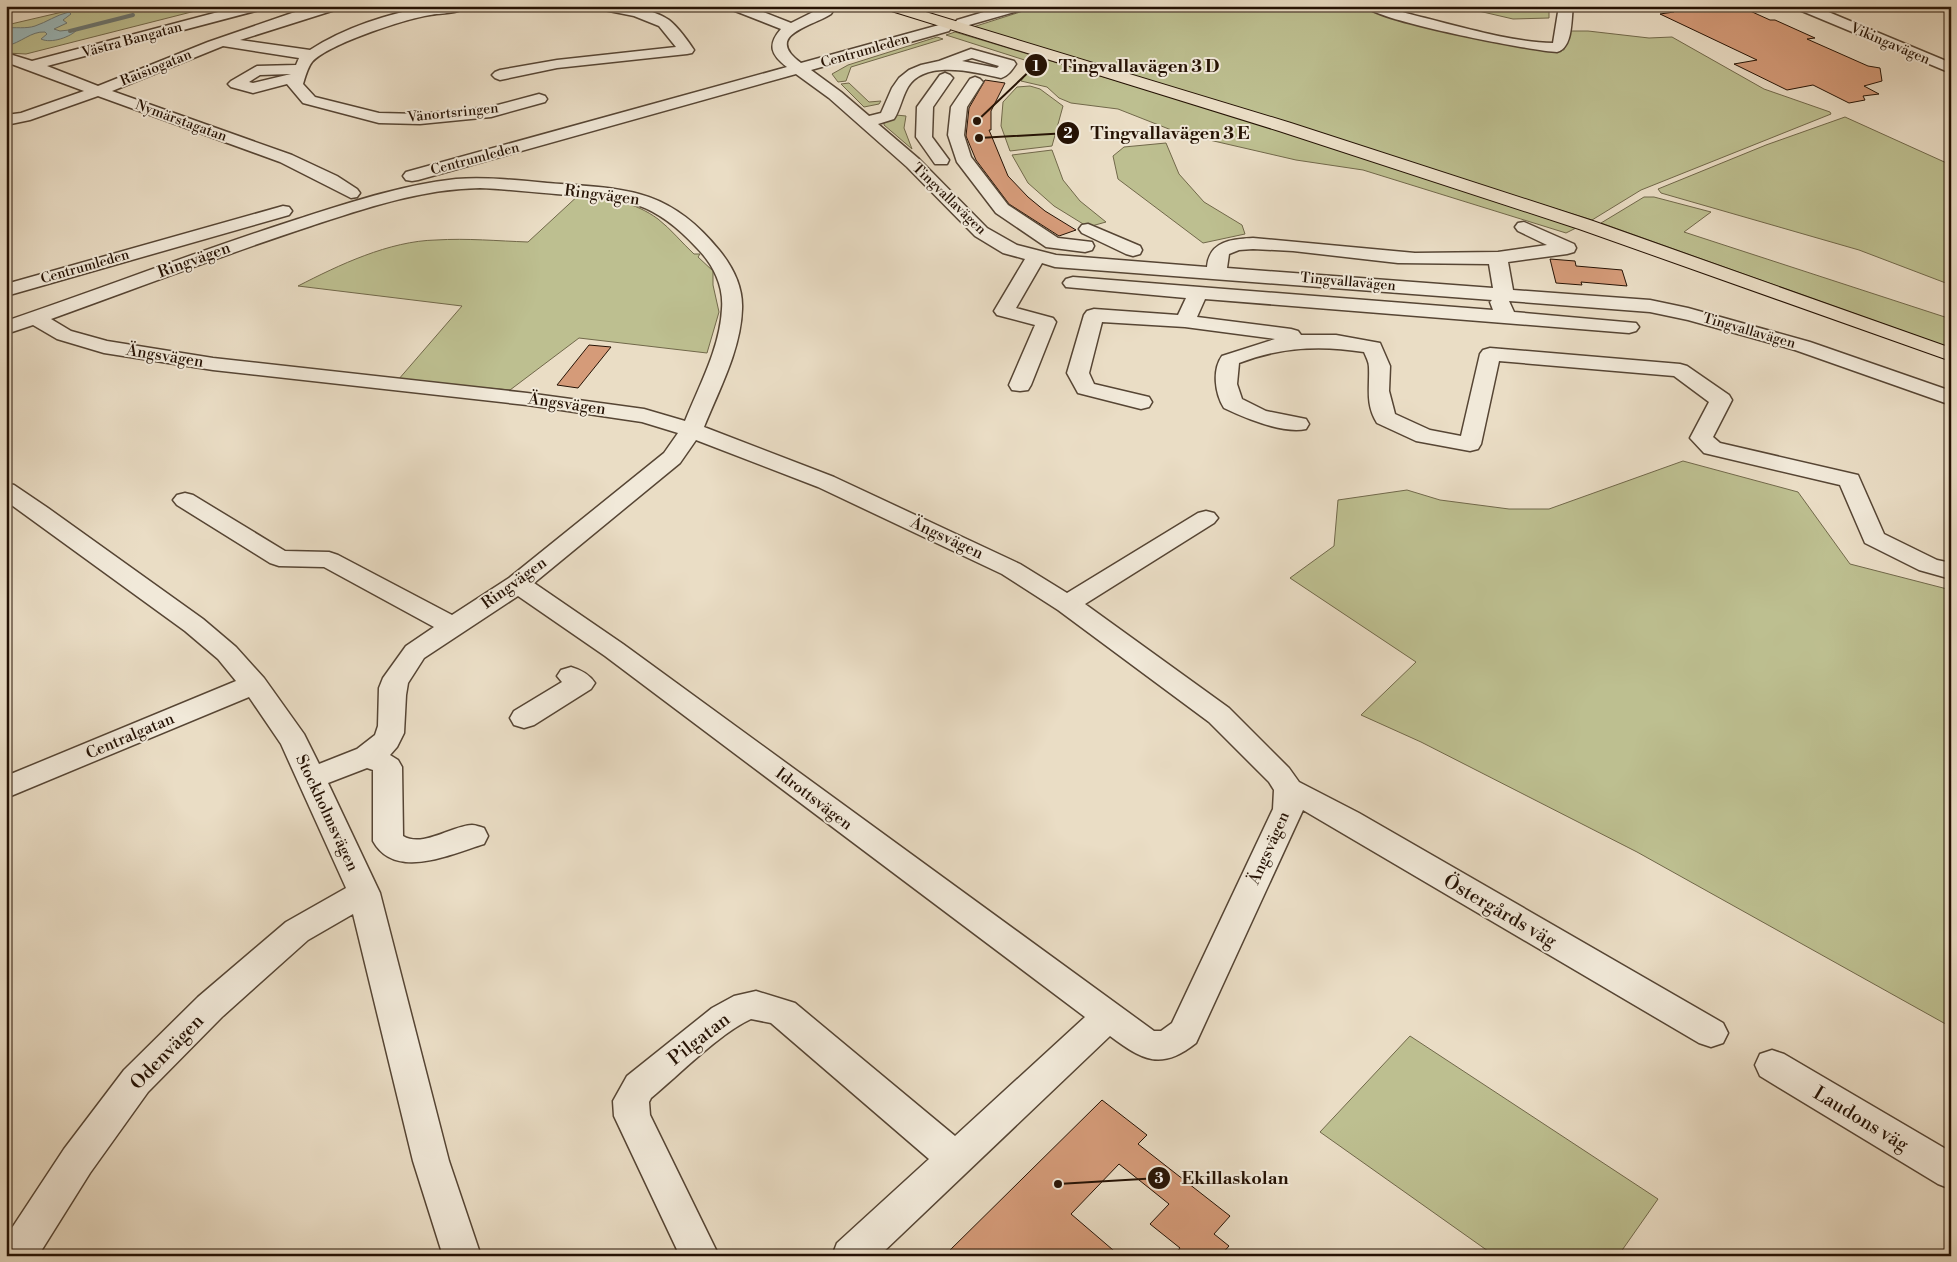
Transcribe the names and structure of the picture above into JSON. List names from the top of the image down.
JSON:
{
  "streets": {
    "street": [
      "Västra Bangatan",
      "Vikingavägen",
      "Centrumleden",
      "Raisiogatan",
      "Vänortsringen",
      "Nymärstagatan",
      "Ringvägen",
      "Tingvallavägen",
      "Ängsvägen",
      "Centralgatan",
      "Idrottsvägen",
      "Stockholmsvägen",
      "Östergårds väg",
      "Pilgatan",
      "Odenvägen",
      "Laudons väg"
    ]
  },
  "crossings": [
    ["Västra Bangatan", "Nymärstagatan"],
    ["Centrumleden", "Nymärstagatan"],
    ["Centrumleden", "Tingvallavägen"],
    ["Raisiogatan", "Nymärstagatan"],
    ["Ringvägen", "Ängsvägen"],
    ["Ringvägen", "Idrottsvägen"],
    ["Ringvägen", "Stockholmsvägen"],
    ["Ängsvägen", "Idrottsvägen"],
    ["Ängsvägen", "Östergårds väg"],
    ["Centralgatan", "Stockholmsvägen"],
    ["Stockholmsvägen", "Odenvägen"]
  ],
  "places": ["Tingvallavägen 3 D", "Tingvallavägen 3 E", "Ekillaskolan"]
}
